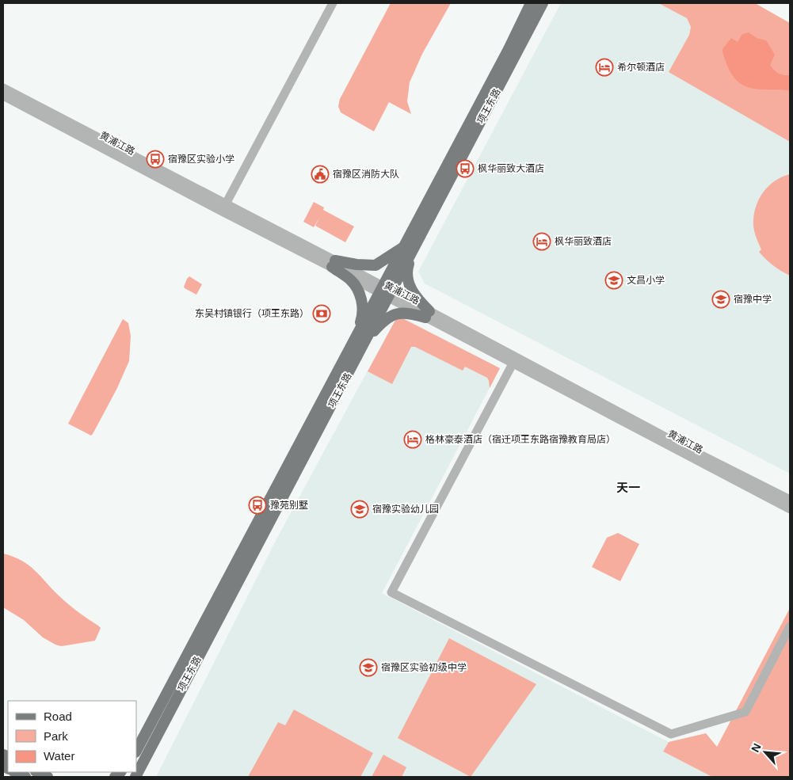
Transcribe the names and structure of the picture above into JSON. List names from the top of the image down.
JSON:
{
  "streets": {
    "main road": ["项王东路"],
    "street": ["黄浦江路"]
  },
  "crossings": [
    ["项王东路", "黄浦江路"]
  ],
  "districts": ["天一"],
  "places": {
    "hotel": ["希尔顿酒店", "枫华丽致酒店", "格林豪泰酒店（宿迁项王东路宿豫教育局店）"],
    "bus stop": ["宿豫区实验小学", "枫华丽致大酒店", "豫苑别墅"],
    "public building": ["宿豫区消防大队"],
    "school or university": [
      "文昌小学",
      "宿豫中学",
      "宿豫实验幼儿园",
      "宿豫区实验初级中学"
    ],
    "bank": ["东吴村镇银行（项王东路）"]
  },
  "legend": ["Road", "Park", "Water"],
  "north": "top left"
}
